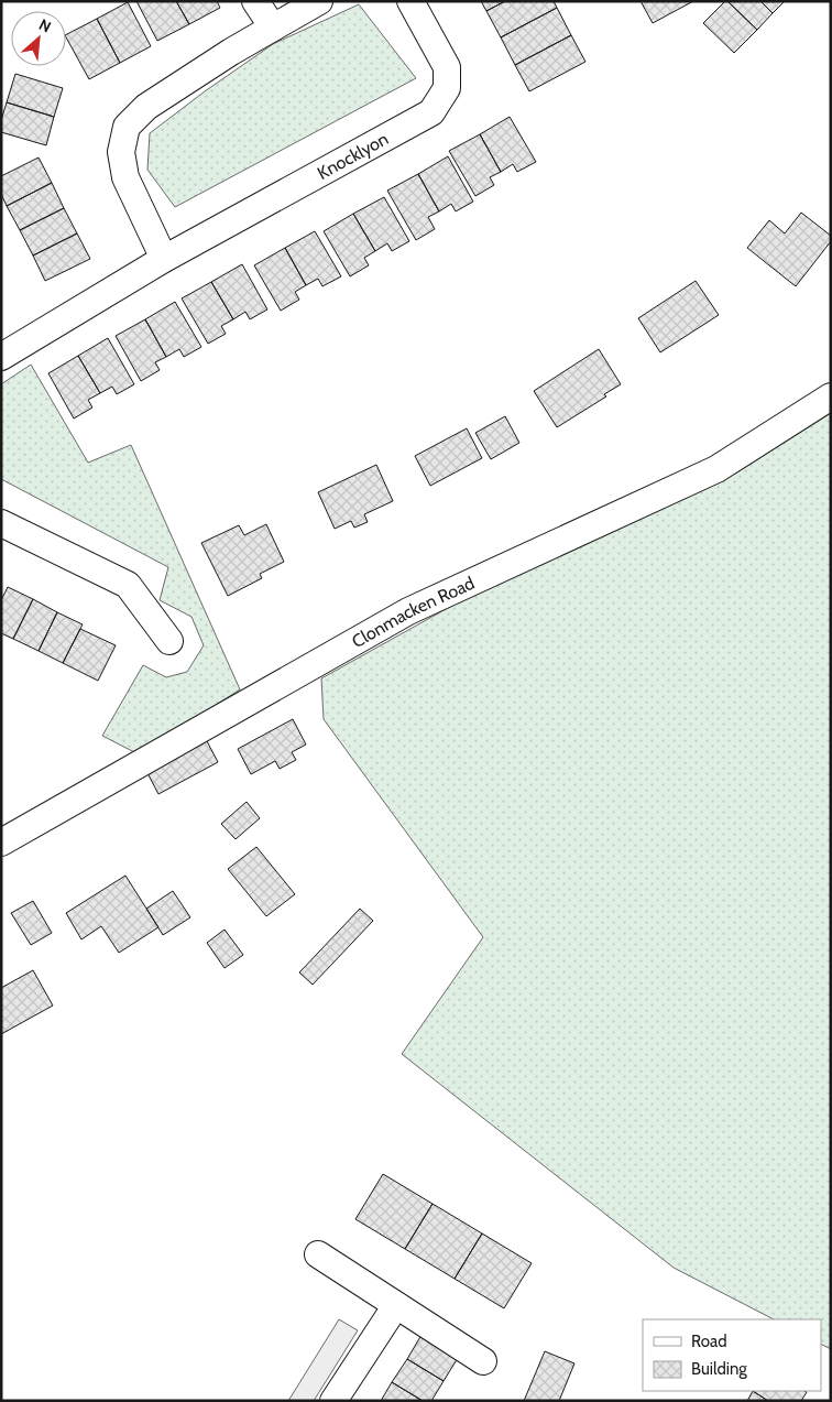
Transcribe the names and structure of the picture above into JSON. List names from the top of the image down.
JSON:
{
  "streets": {
    "street": ["Knocklyon", "Clonmacken Road"]
  },
  "legend": ["Road", "Building"],
  "north": "top right"
}
